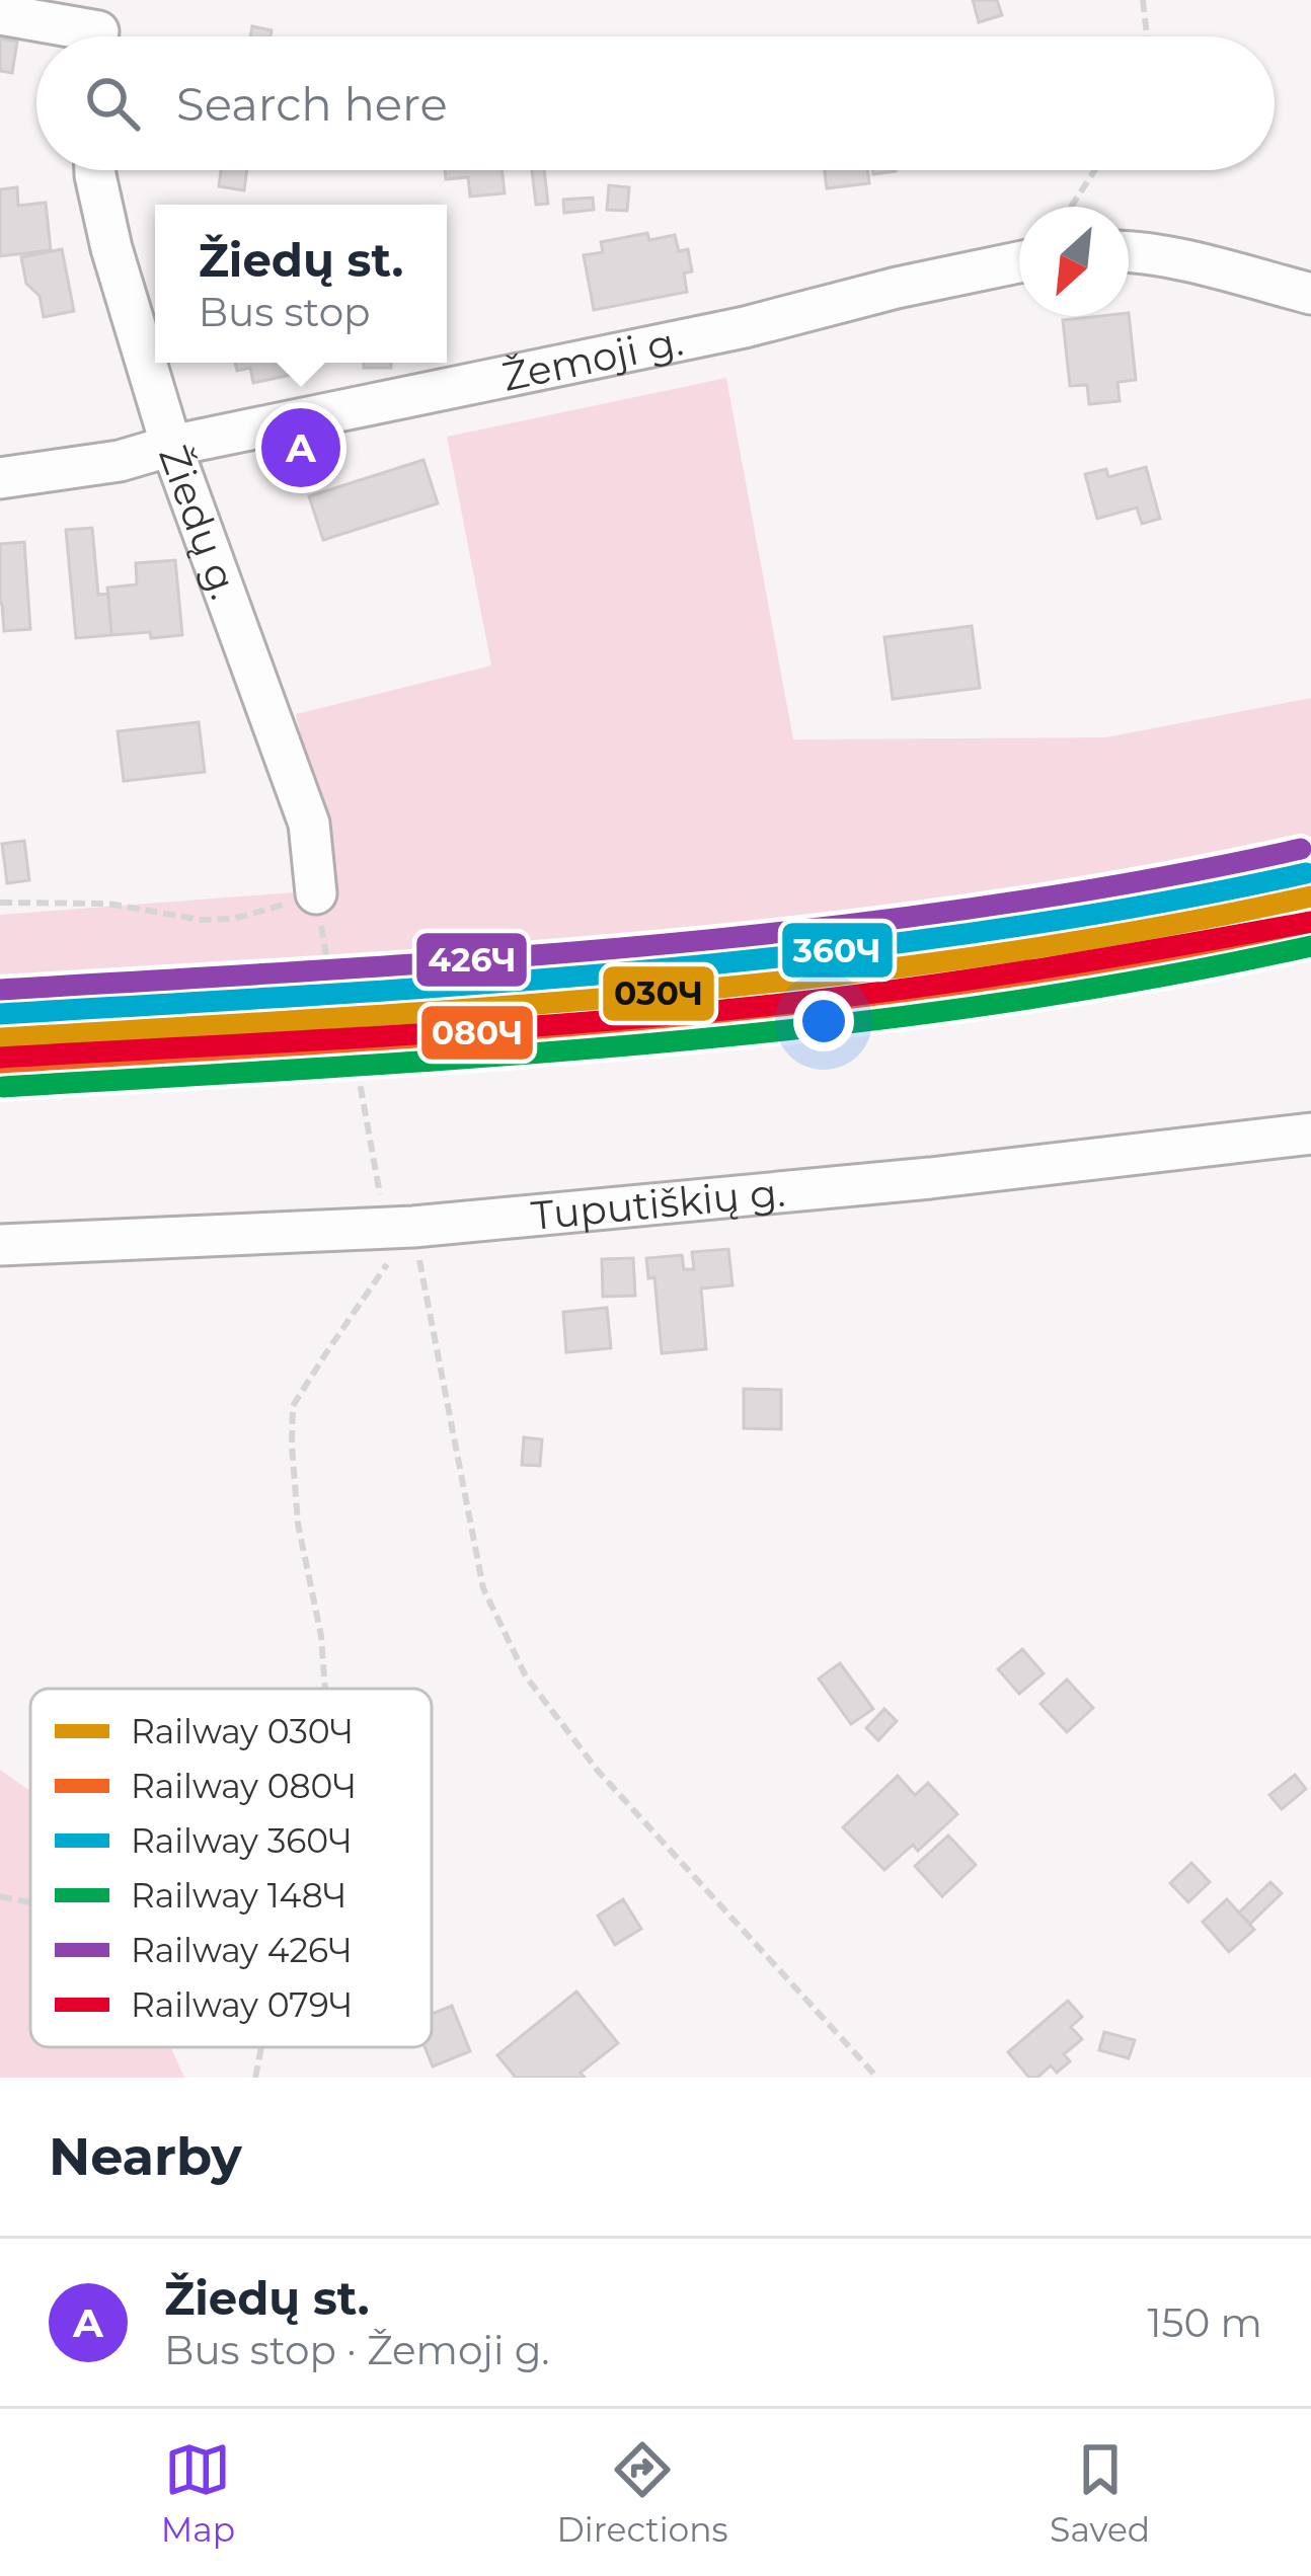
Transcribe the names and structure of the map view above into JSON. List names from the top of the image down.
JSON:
{
  "streets": {
    "street": ["Žemoji g.", "Žiedų g.", "Tuputiškių g."]
  },
  "crossings": [
    ["Žemoji g.", "Žiedų g."]
  ],
  "lines": [
    "rail line 426Ч",
    "rail line 360Ч",
    "rail line 030Ч",
    "rail line 080Ч",
    "rail line 079Ч",
    "rail line 148Ч"
  ],
  "legend": [
    "Railway 030Ч",
    "Railway 080Ч",
    "Railway 360Ч",
    "Railway 148Ч",
    "Railway 426Ч",
    "Railway 079Ч"
  ],
  "north": "bottom left",
  "page": {
    "search": "Search here",
    "popup": ["Žiedų st.", "Bus stop"],
    "pins": "A",
    "heading": "Nearby",
    "list": [
      {
        "mark": "A",
        "name": "Žiedų st.",
        "note": "Bus stop · Žemoji g.",
        "value": "150 m"
      }
    ],
    "nav": ["Map", "Directions", "Saved"]
  }
}
